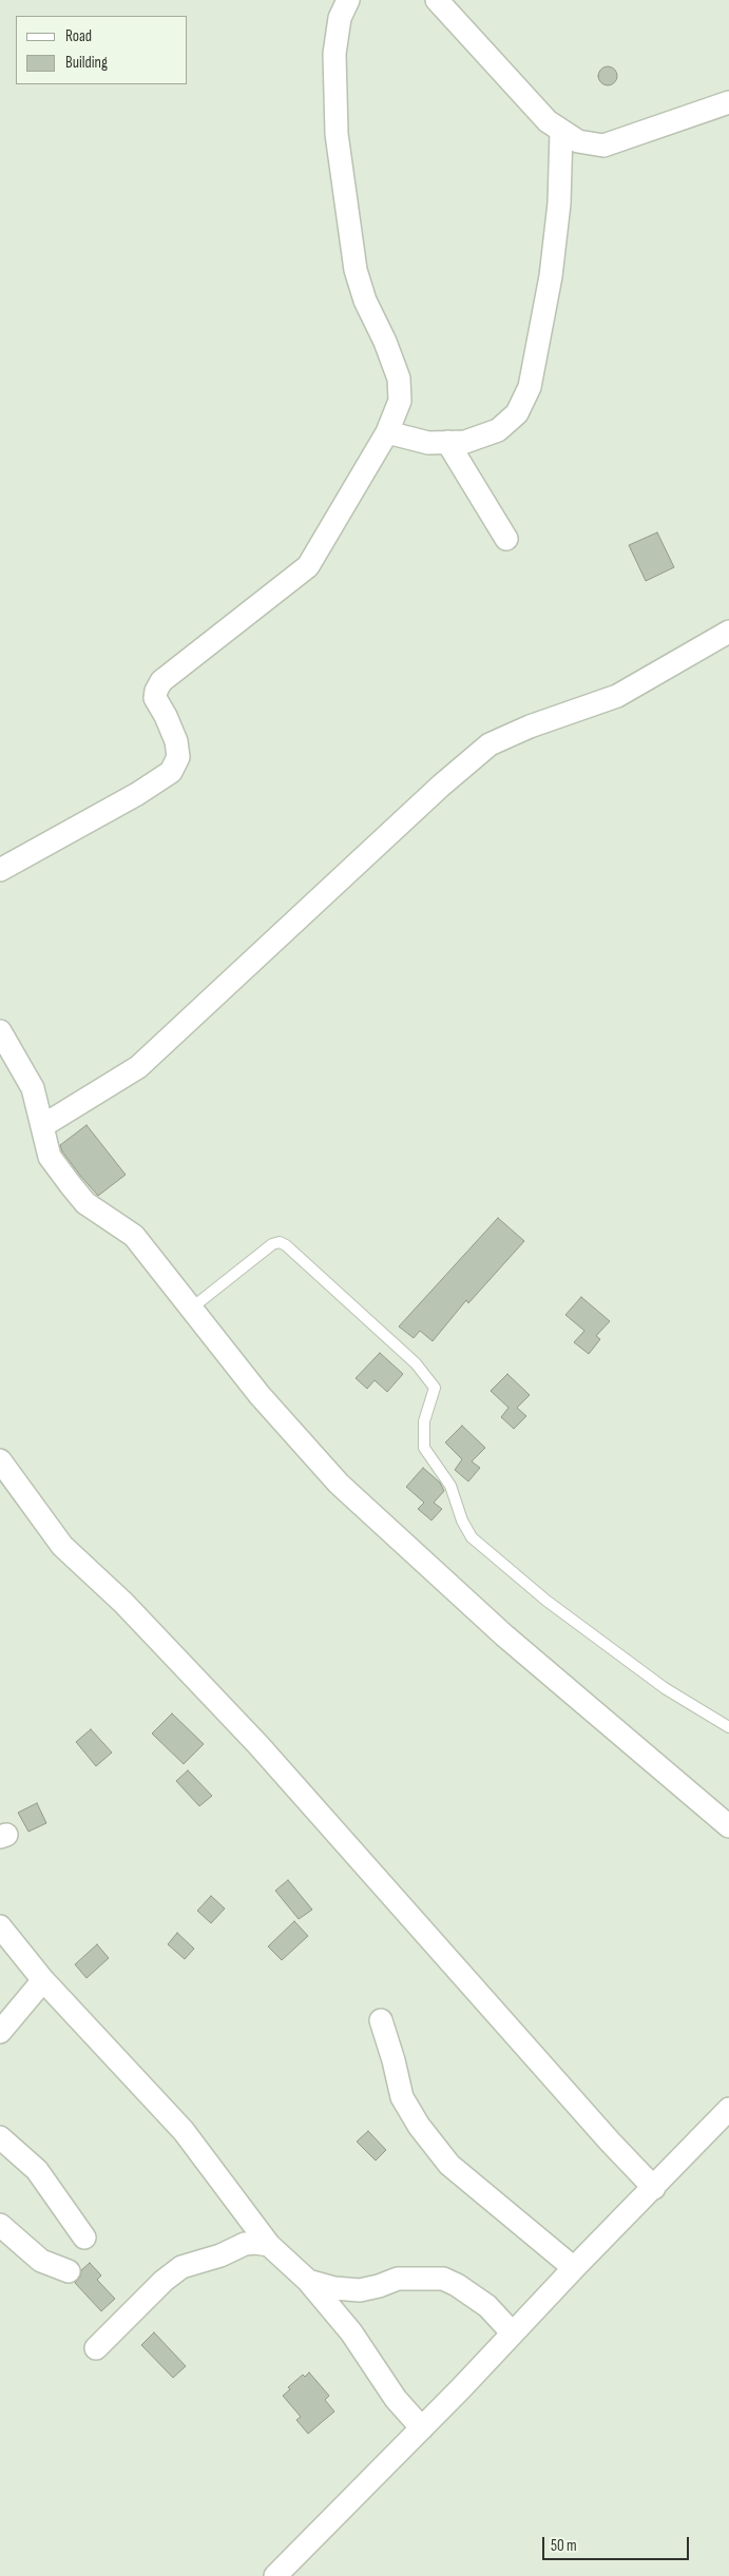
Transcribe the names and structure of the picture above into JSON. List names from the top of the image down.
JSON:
{
  "legend": ["Road", "Building"],
  "scale_bar": "50 m"
}
